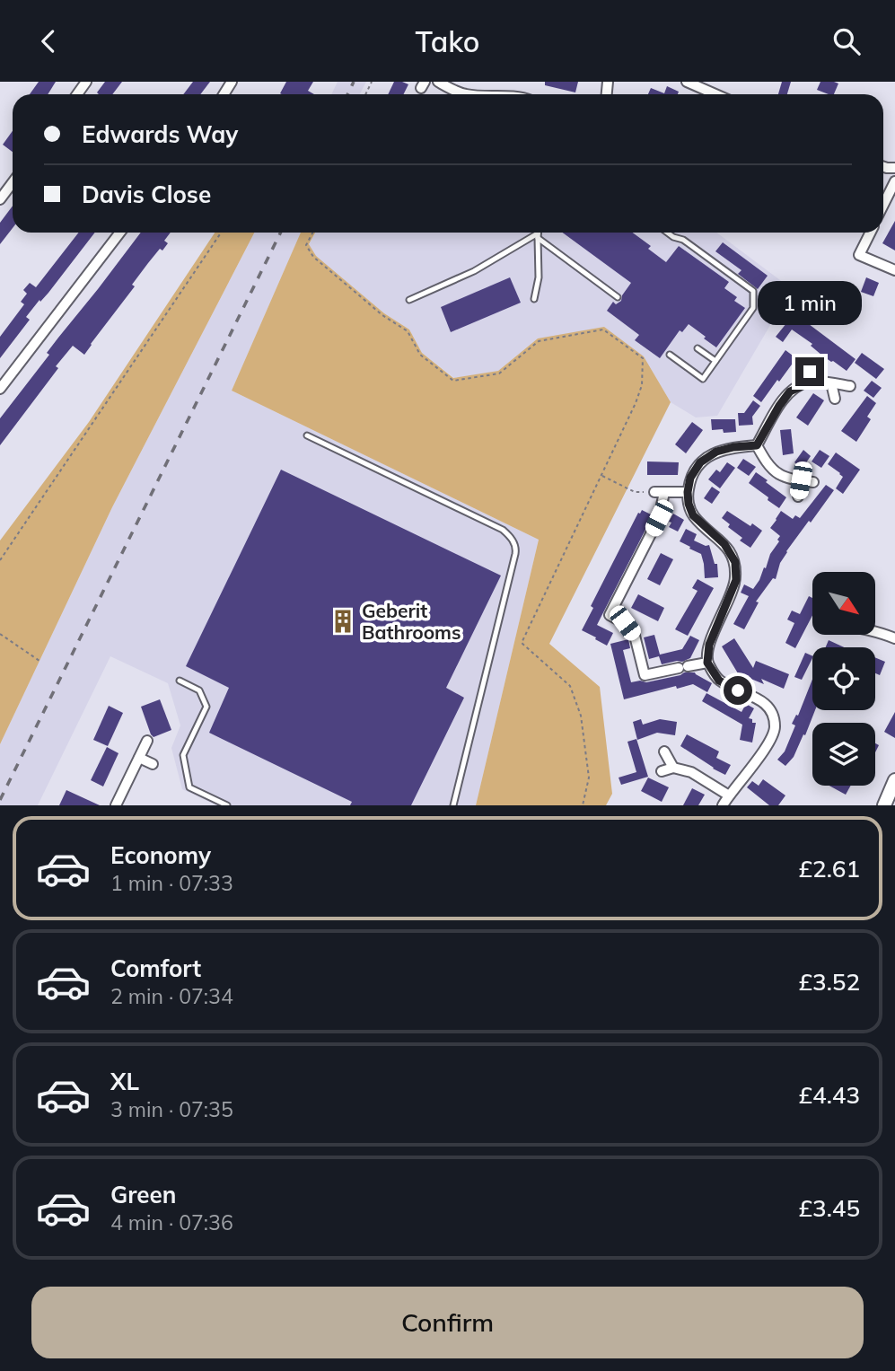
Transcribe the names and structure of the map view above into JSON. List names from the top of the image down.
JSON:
{
  "places": {
    "building": ["Geberit Bathrooms"]
  },
  "north": "bottom right",
  "page": {
    "header": "Tako",
    "banner": ["Edwards Way", "Davis Close"],
    "bubble": "1 min",
    "list": [
      {
        "name": "Economy",
        "note": "1 min · 07:33",
        "value": "£2.61"
      },
      {
        "name": "Comfort",
        "note": "2 min · 07:34",
        "value": "£3.52"
      },
      {
        "name": "XL",
        "note": "3 min · 07:35",
        "value": "£4.43"
      },
      {
        "name": "Green",
        "note": "4 min · 07:36",
        "value": "£3.45"
      }
    ],
    "buttons": "Confirm"
  }
}
